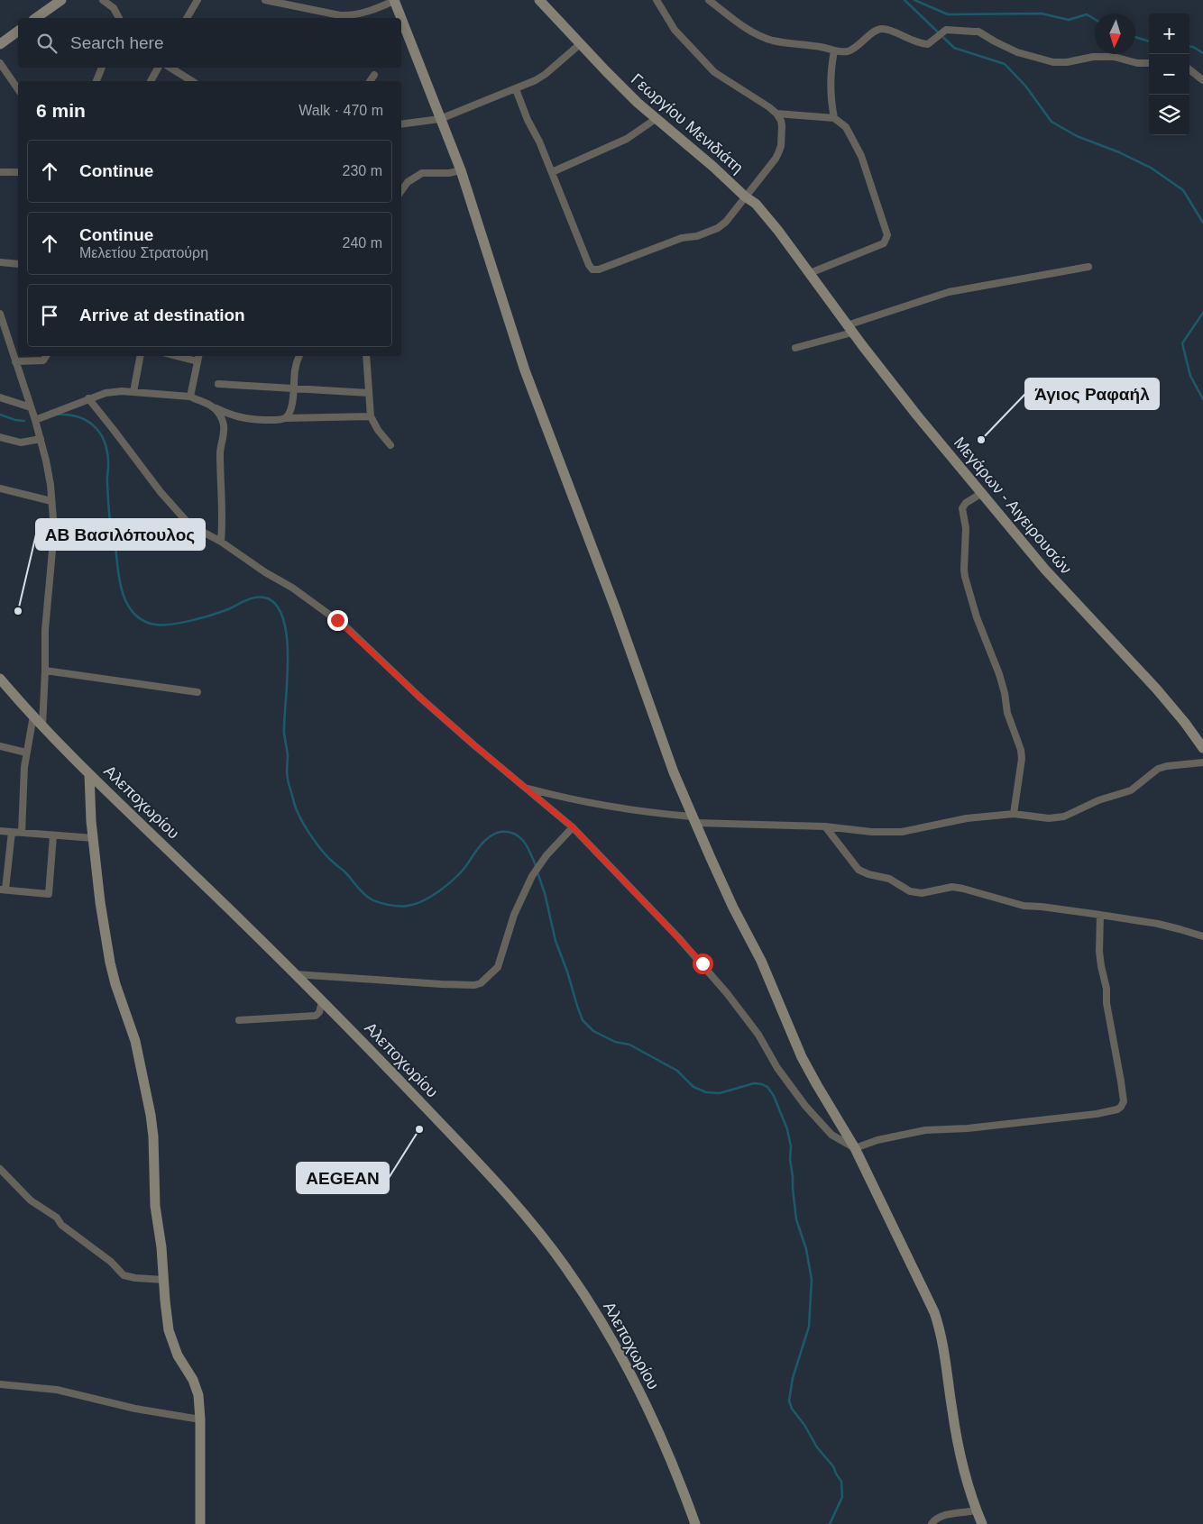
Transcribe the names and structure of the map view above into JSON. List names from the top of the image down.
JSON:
{
  "streets": {
    "street": ["Γεωργίου Μενιδιάτη", "Μεγάρων - Αιγειρουσών", "Αλεποχωρίου"]
  },
  "crossings": [
    ["Γεωργίου Μενιδιάτη", "Μεγάρων - Αιγειρουσών"]
  ],
  "places": ["Άγιος Ραφαήλ", "ΑΒ Βασιλόπουλος", "AEGEAN"],
  "north": "bottom",
  "page": {
    "map_buttons": ["+", "−"],
    "search": "Search here",
    "heading": ["6 min", "Walk · 470 m"],
    "list": [
      ["Continue", "230 m"],
      ["Continue", "Μελετίου Στρατούρη", "240 m"],
      "Arrive at destination"
    ]
  }
}
